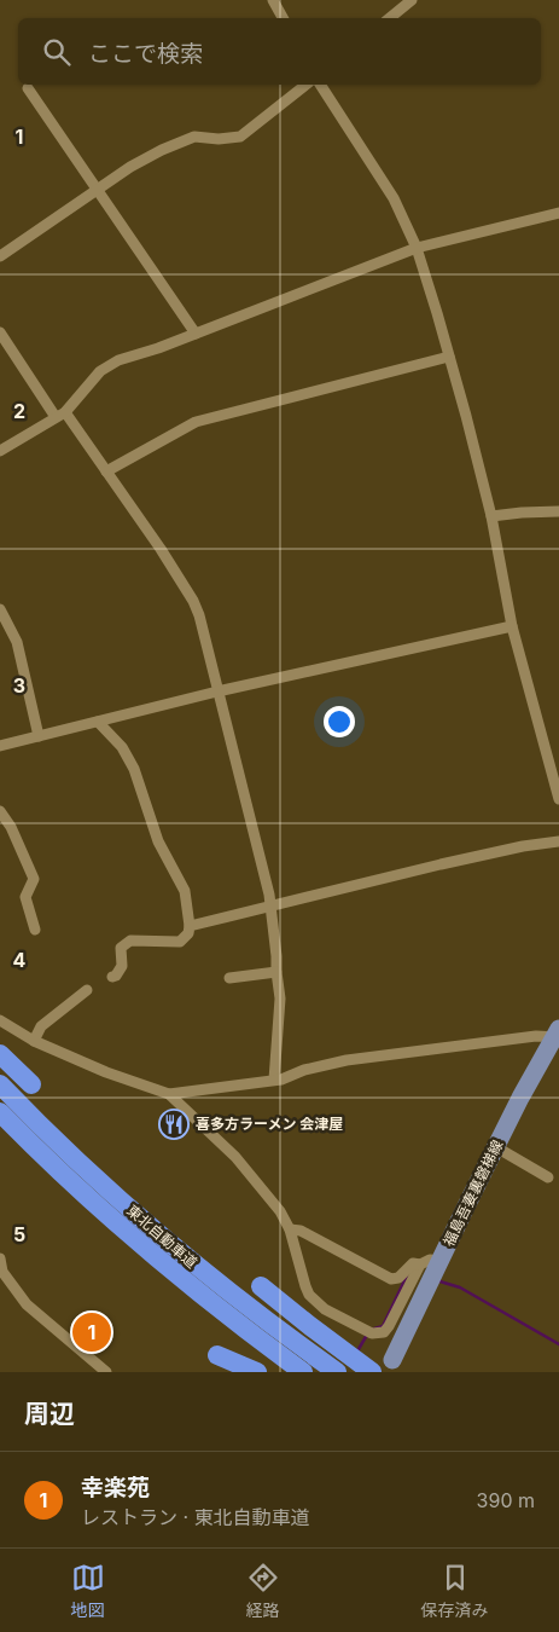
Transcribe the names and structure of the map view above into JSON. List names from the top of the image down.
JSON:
{
  "streets": {
    "highway": ["東北自動車道"],
    "main road": ["福島吾妻裏磐梯線"]
  },
  "places": {
    "restaurant": ["喜多方ラーメン 会津屋"]
  },
  "page": {
    "search": "ここで検索",
    "pins": "1",
    "heading": "周辺",
    "list": [
      {
        "mark": "1",
        "name": "幸楽苑",
        "note": "レストラン · 東北自動車道",
        "value": "390 m"
      }
    ],
    "nav": ["地図", "経路", "保存済み"]
  },
  "grid": {
    "rows": [
      "1",
      "2",
      "3",
      "4",
      "5"
    ]
  }
}
